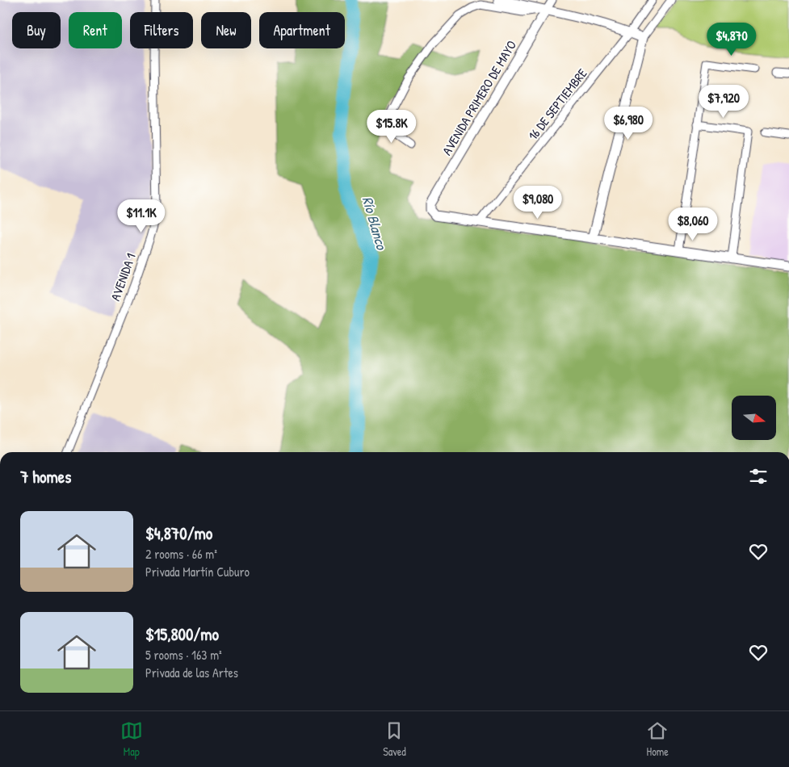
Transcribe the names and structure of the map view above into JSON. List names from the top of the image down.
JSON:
{
  "streets": {
    "street": ["AVENIDA PRIMERO DE MAYO", "16 DE SEPTIEMBRE", "AVENIDA 1"]
  },
  "crossings": [
    ["AVENIDA PRIMERO DE MAYO", "16 DE SEPTIEMBRE"]
  ],
  "water": ["Río Blanco"],
  "north": "right",
  "page": {
    "chip": [
      "Buy",
      "Rent",
      "Filters",
      "New",
      "Apartment"
    ],
    "price": [
      "$4,870",
      "$7,920",
      "$6,980",
      "$15.8K",
      "$9,080",
      "$11.1K",
      "$8,060"
    ],
    "heading": "7 homes",
    "list": [
      {
        "name": "$4,870/mo",
        "note": "2 rooms · 66 m² · Privada Martín Cuburo"
      },
      {
        "name": "$15,800/mo",
        "note": "5 rooms · 163 m² · Privada de las Artes"
      }
    ],
    "tabs": ["Map", "Saved", "Home"]
  }
}
